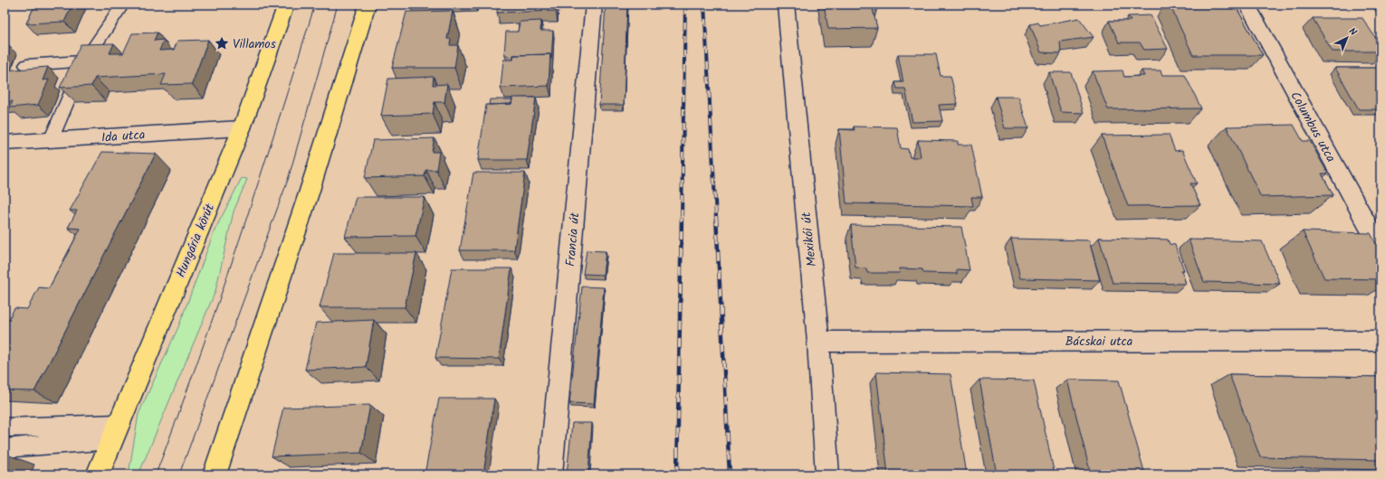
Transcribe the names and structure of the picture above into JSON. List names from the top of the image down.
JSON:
{
  "streets": {
    "main road": ["Hungária körút"],
    "street": [
      "Columbus utca",
      "Ida utca",
      "Francia út",
      "Mexikói út",
      "Bácskai utca"
    ]
  },
  "crossings": [
    ["Ida utca", "Hungária körút"],
    ["Mexikói út", "Bácskai utca"]
  ],
  "places": {
    "place": ["Villamos"]
  },
  "north": "top right"
}
